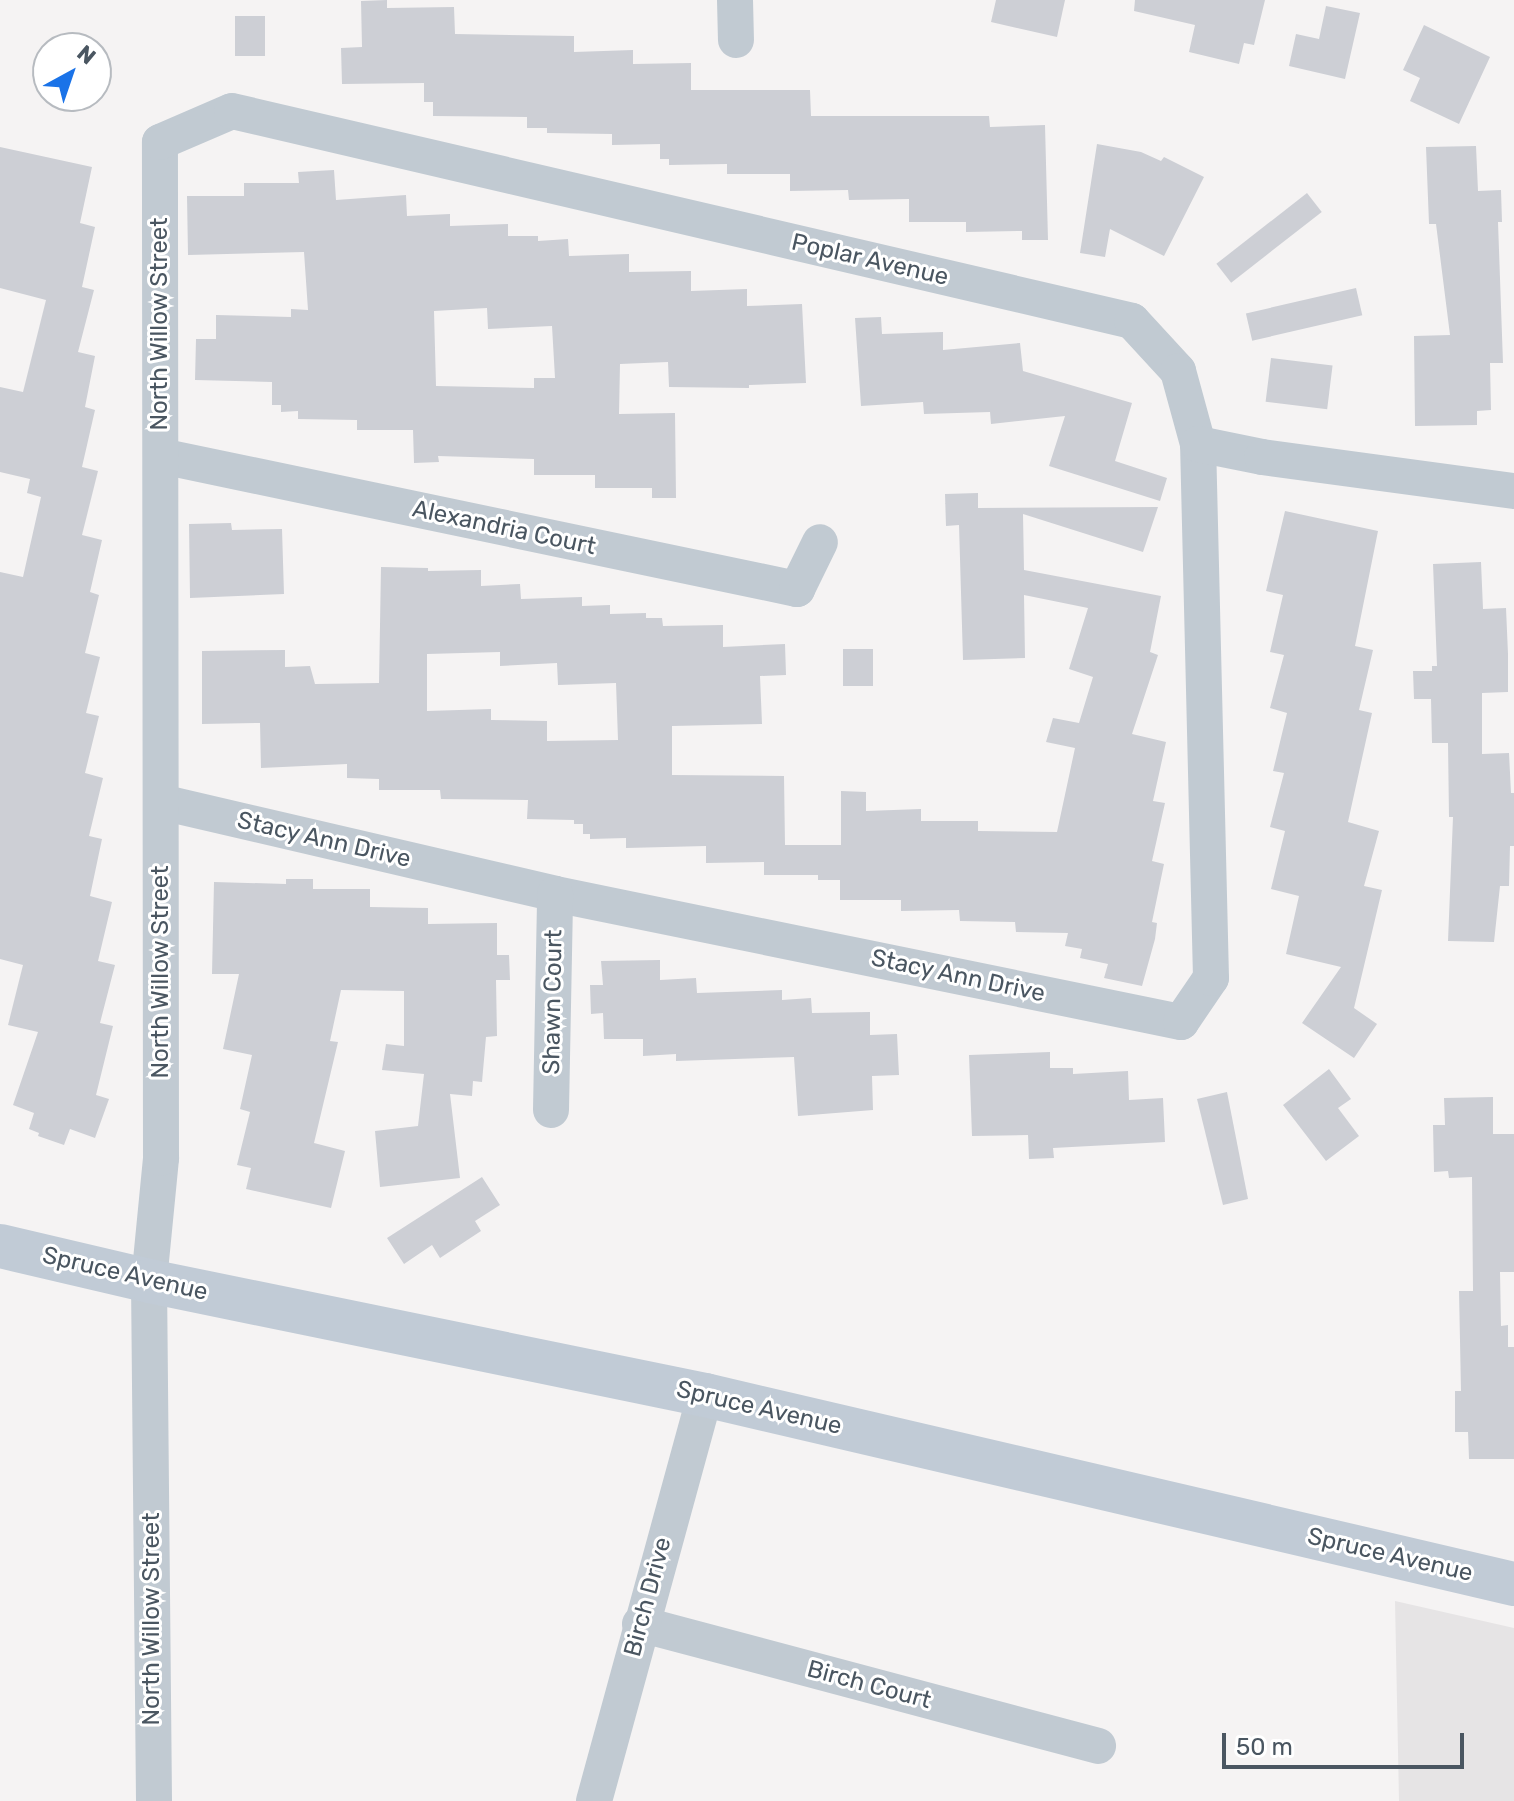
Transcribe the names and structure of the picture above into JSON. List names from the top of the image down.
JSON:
{
  "streets": {
    "main road": ["Spruce Avenue"],
    "street": [
      "Poplar Avenue",
      "North Willow Street",
      "Alexandria Court",
      "Stacy Ann Drive",
      "Shawn Court",
      "Birch Drive",
      "Birch Court"
    ]
  },
  "crossings": [
    ["Poplar Avenue", "North Willow Street"],
    ["Poplar Avenue", "Stacy Ann Drive"],
    ["North Willow Street", "Alexandria Court"],
    ["North Willow Street", "Stacy Ann Drive"],
    ["North Willow Street", "Spruce Avenue"],
    ["Stacy Ann Drive", "Shawn Court"],
    ["Spruce Avenue", "Birch Drive"],
    ["Birch Drive", "Birch Court"]
  ],
  "scale_bar": "50 m",
  "north": "top right"
}
